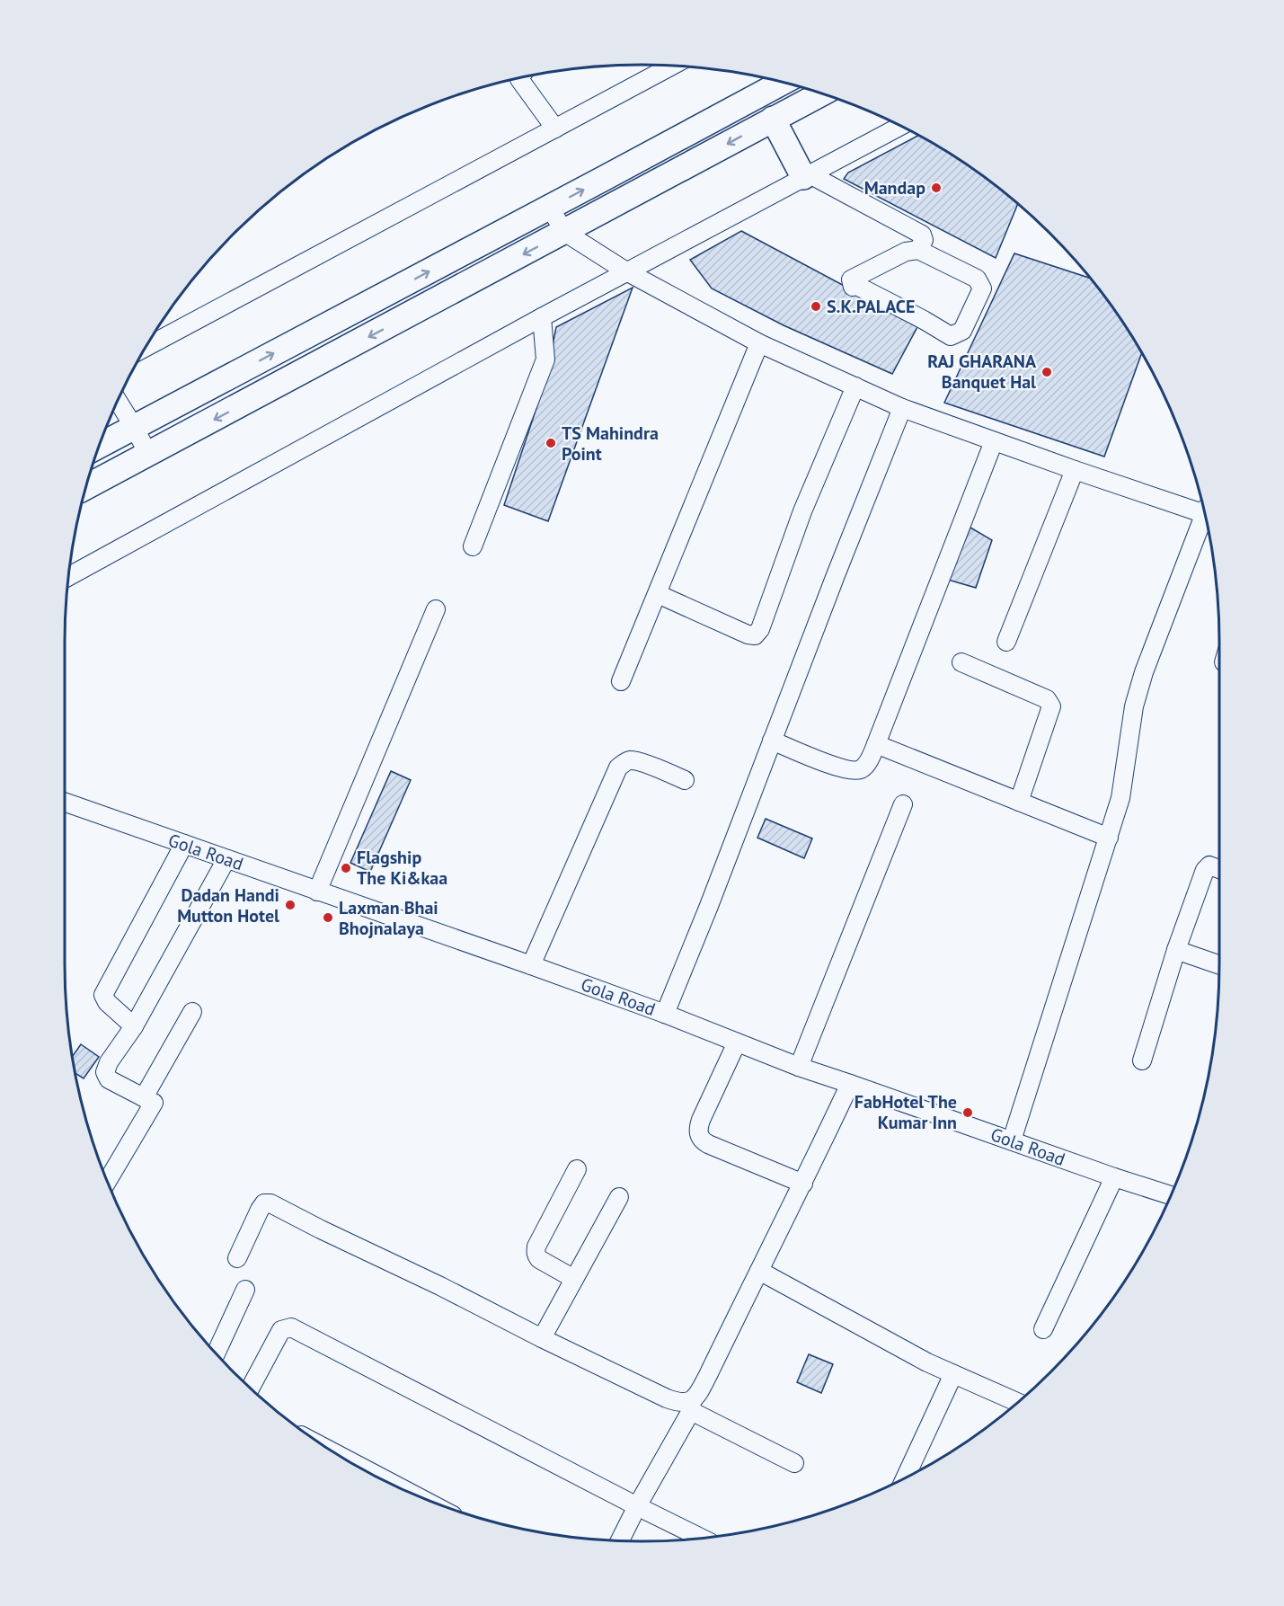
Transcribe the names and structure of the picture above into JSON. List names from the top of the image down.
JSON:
{
  "streets": {
    "street": ["Gola Road"]
  },
  "places": [
    "Mandap",
    "S.K.PALACE",
    "RAJ GHARANA Banquet Hal",
    "TS Mahindra Point",
    "Flagship The Ki&kaa",
    "Dadan Handi Mutton Hotel",
    "Laxman Bhai Bhojnalaya",
    "FabHotel The Kumar Inn"
  ]
}
